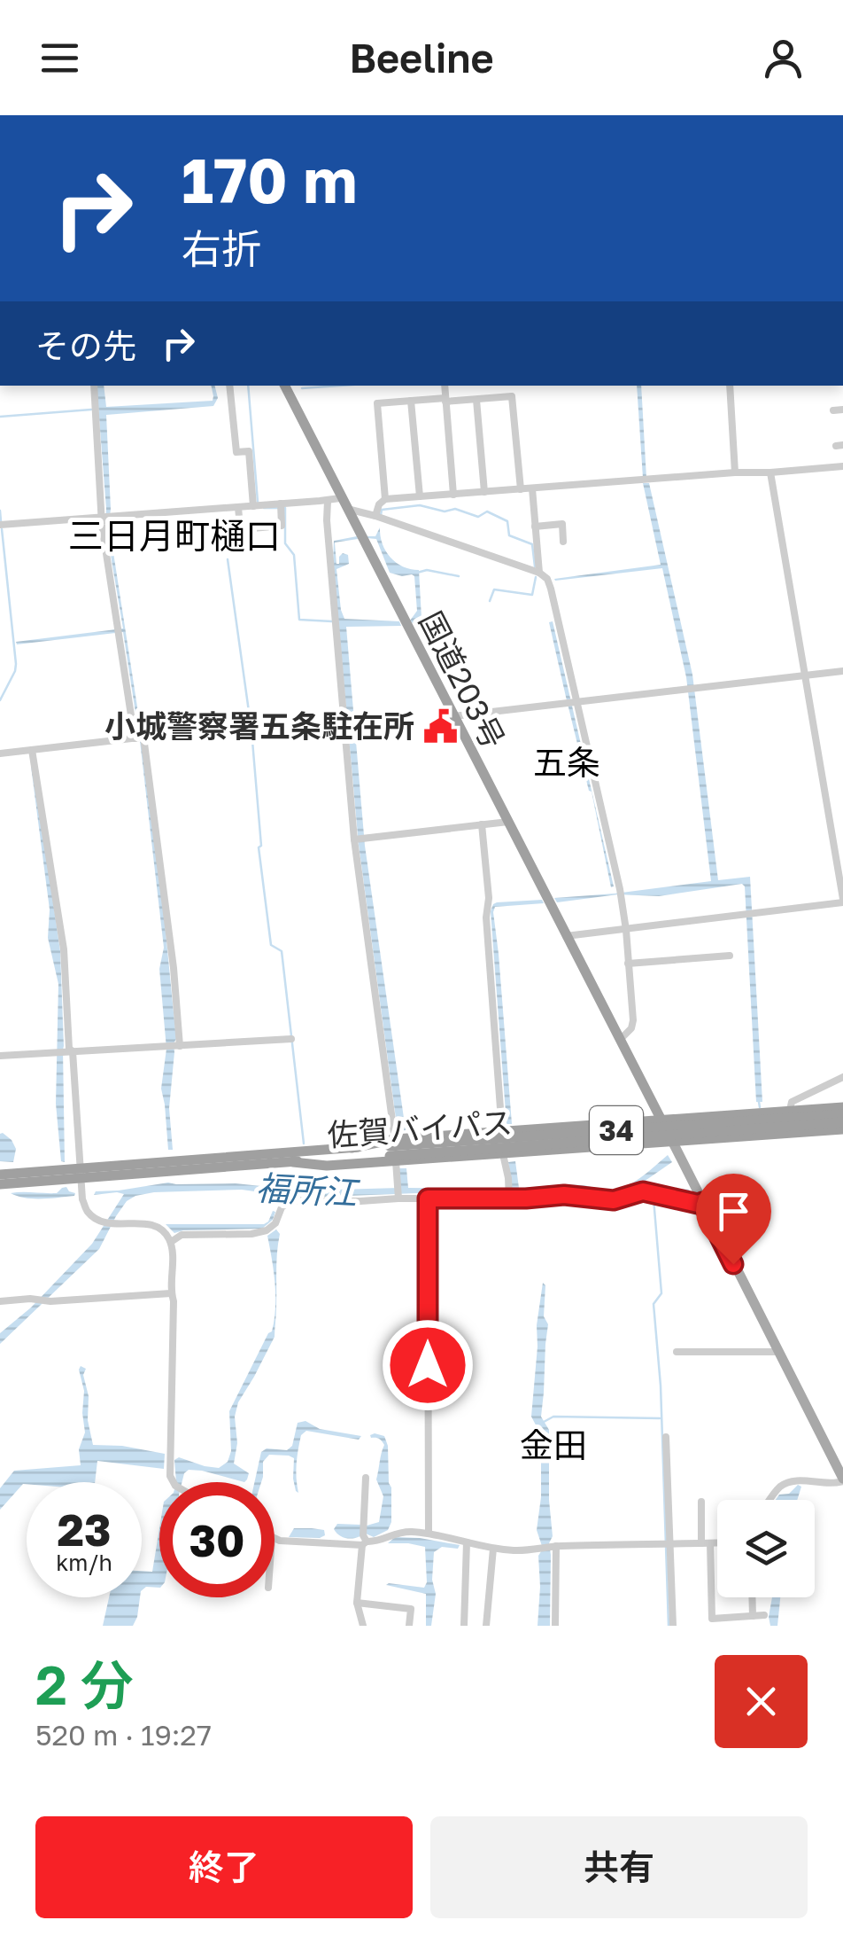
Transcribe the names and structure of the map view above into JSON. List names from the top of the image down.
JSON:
{
  "streets": {
    "highway": ["国道203号", "佐賀バイパス", "34"]
  },
  "crossings": [
    ["国道203号", "34"],
    ["佐賀バイパス", "34"]
  ],
  "districts": ["三日月町樋口", "五条", "金田"],
  "water": ["福所江"],
  "places": {
    "public building": ["小城警察署五条駐在所"]
  },
  "page": {
    "header": "Beeline",
    "turn": ["170 m", "右折"],
    "then": "その先",
    "speed": "23 km/h",
    "limit": "30",
    "heading": ["2 分", "520 m · 19:27"],
    "buttons": ["終了", "共有"]
  }
}
